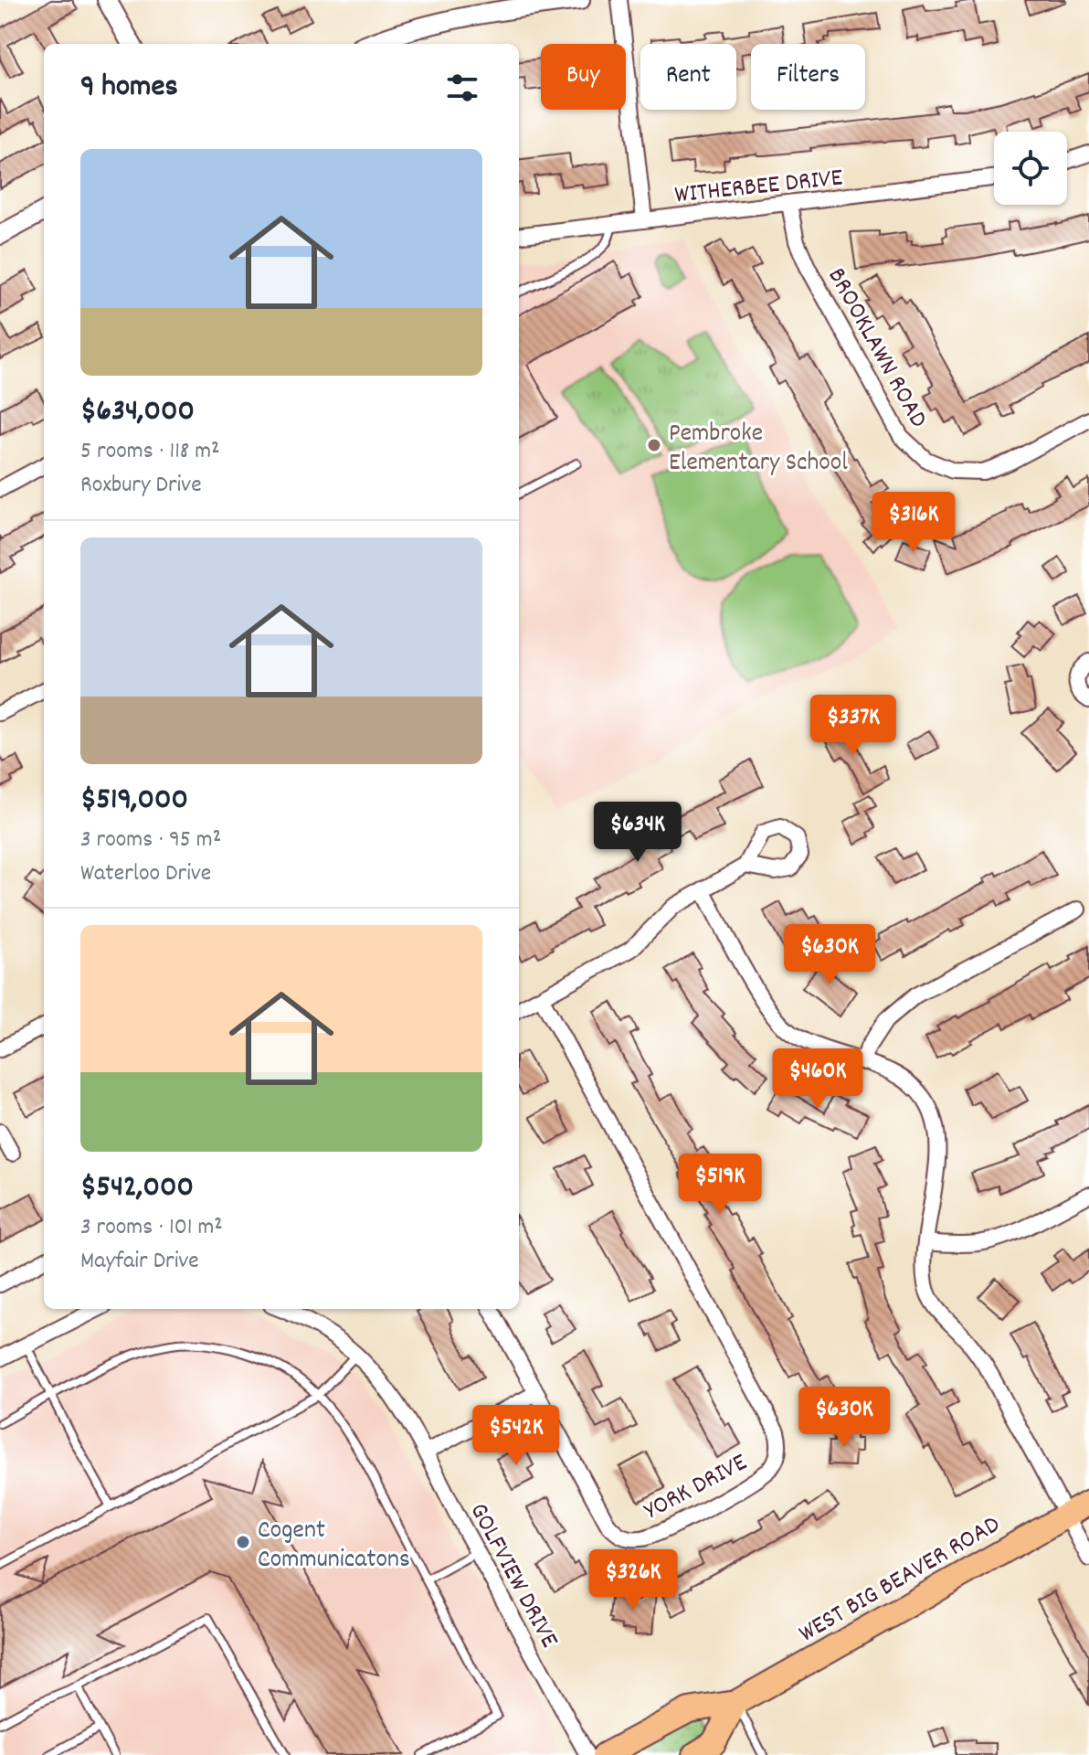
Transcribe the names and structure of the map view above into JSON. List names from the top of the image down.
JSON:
{
  "streets": {
    "main road": ["WEST BIG BEAVER ROAD"],
    "street": [
      "WITHERBEE DRIVE",
      "BROOKLAWN ROAD",
      "YORK DRIVE",
      "GOLFVIEW DRIVE"
    ]
  },
  "crossings": [
    ["WITHERBEE DRIVE", "BROOKLAWN ROAD"]
  ],
  "places": ["Pembroke Elementary School", "Cogent Communicatons"],
  "page": {
    "chip": ["Buy", "Rent", "Filters"],
    "heading": "9 homes",
    "list": [
      {
        "name": "$634,000",
        "note": "5 rooms · 118 m² · Roxbury Drive"
      },
      {
        "name": "$519,000",
        "note": "3 rooms · 95 m² · Waterloo Drive"
      },
      {
        "name": "$542,000",
        "note": "3 rooms · 101 m² · Mayfair Drive"
      }
    ],
    "price": [
      "$316K",
      "$337K",
      "$634K",
      "$630K",
      "$460K",
      "$519K",
      "$630K",
      "$542K",
      "$326K"
    ]
  }
}
